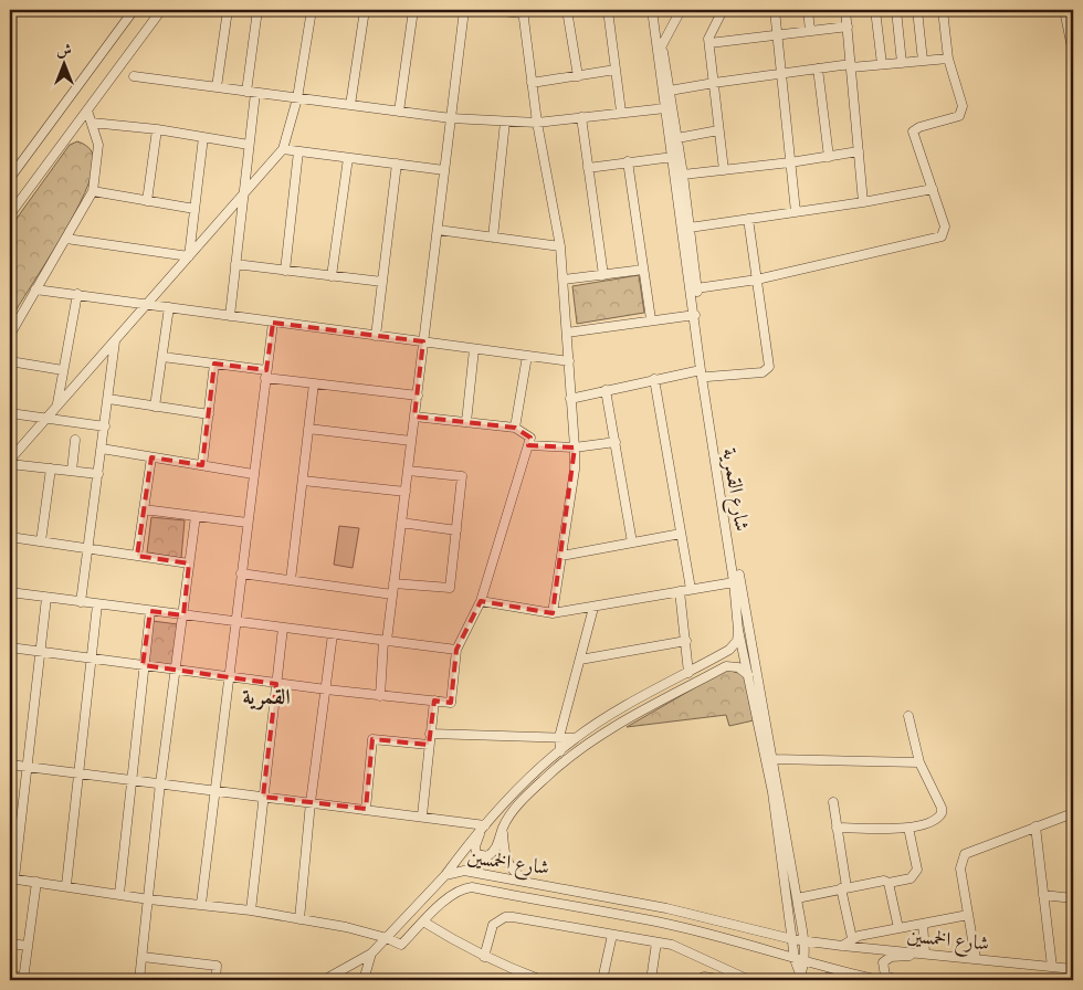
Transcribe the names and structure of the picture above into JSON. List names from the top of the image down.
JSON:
{
  "streets": {
    "street": ["شارع القمرية", "شارع الخمسين"]
  },
  "crossings": [
    ["شارع القمرية", "شارع الخمسين"]
  ],
  "districts": ["القمرية"],
  "north": "top"
}
